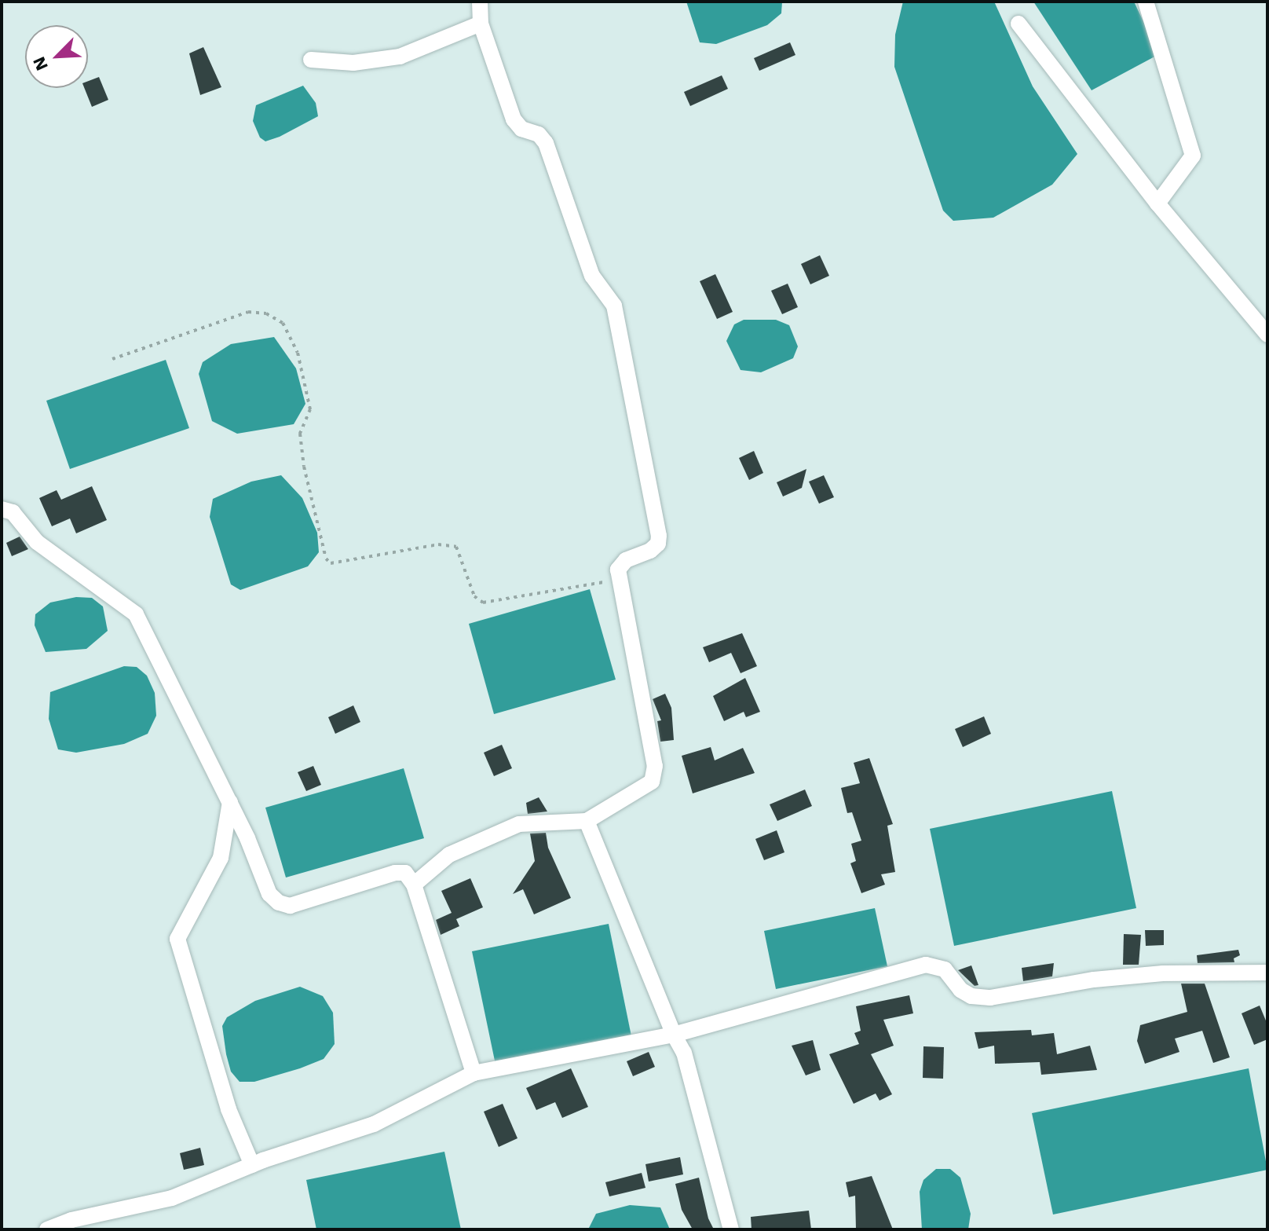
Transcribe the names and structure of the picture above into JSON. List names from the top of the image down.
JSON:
{
  "north": "bottom left"
}
